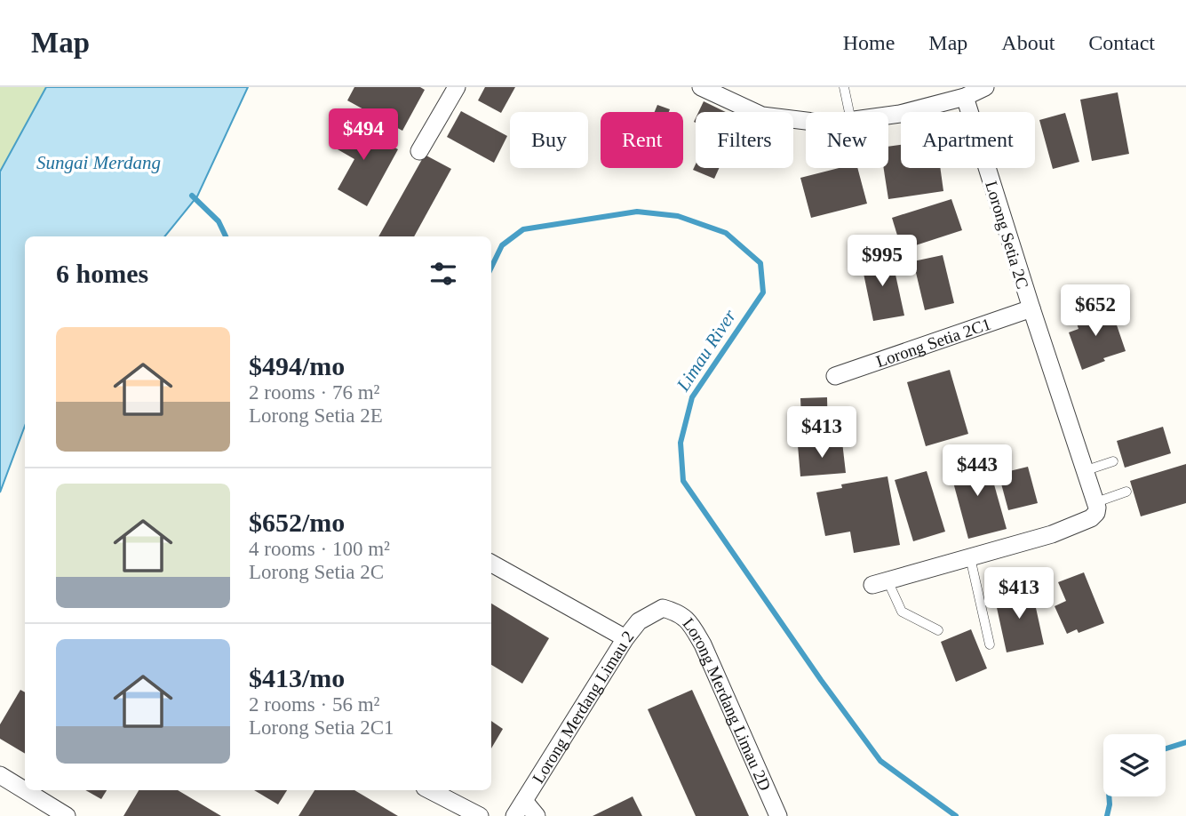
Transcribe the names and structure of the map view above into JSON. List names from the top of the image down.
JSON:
{
  "streets": {
    "street": [
      "Lorong Setia 2C",
      "Lorong Setia 2C1",
      "Lorong Merdang Limau 2",
      "Lorong Merdang Limau 2D"
    ]
  },
  "crossings": [
    ["Lorong Setia 2C", "Lorong Setia 2C1"],
    ["Lorong Merdang Limau 2", "Lorong Merdang Limau 2D"]
  ],
  "water": ["Sungai Merdang", "Limau River"],
  "page": {
    "header": "Map",
    "nav": [
      "Home",
      "Map",
      "About",
      "Contact"
    ],
    "price": [
      "$494",
      "$995",
      "$652",
      "$413",
      "$443",
      "$413"
    ],
    "chip": [
      "Buy",
      "Rent",
      "Filters",
      "New",
      "Apartment"
    ],
    "heading": "6 homes",
    "list": [
      {
        "name": "$494/mo",
        "note": "2 rooms · 76 m² · Lorong Setia 2E"
      },
      {
        "name": "$652/mo",
        "note": "4 rooms · 100 m² · Lorong Setia 2C"
      },
      {
        "name": "$413/mo",
        "note": "2 rooms · 56 m² · Lorong Setia 2C1"
      }
    ]
  }
}
